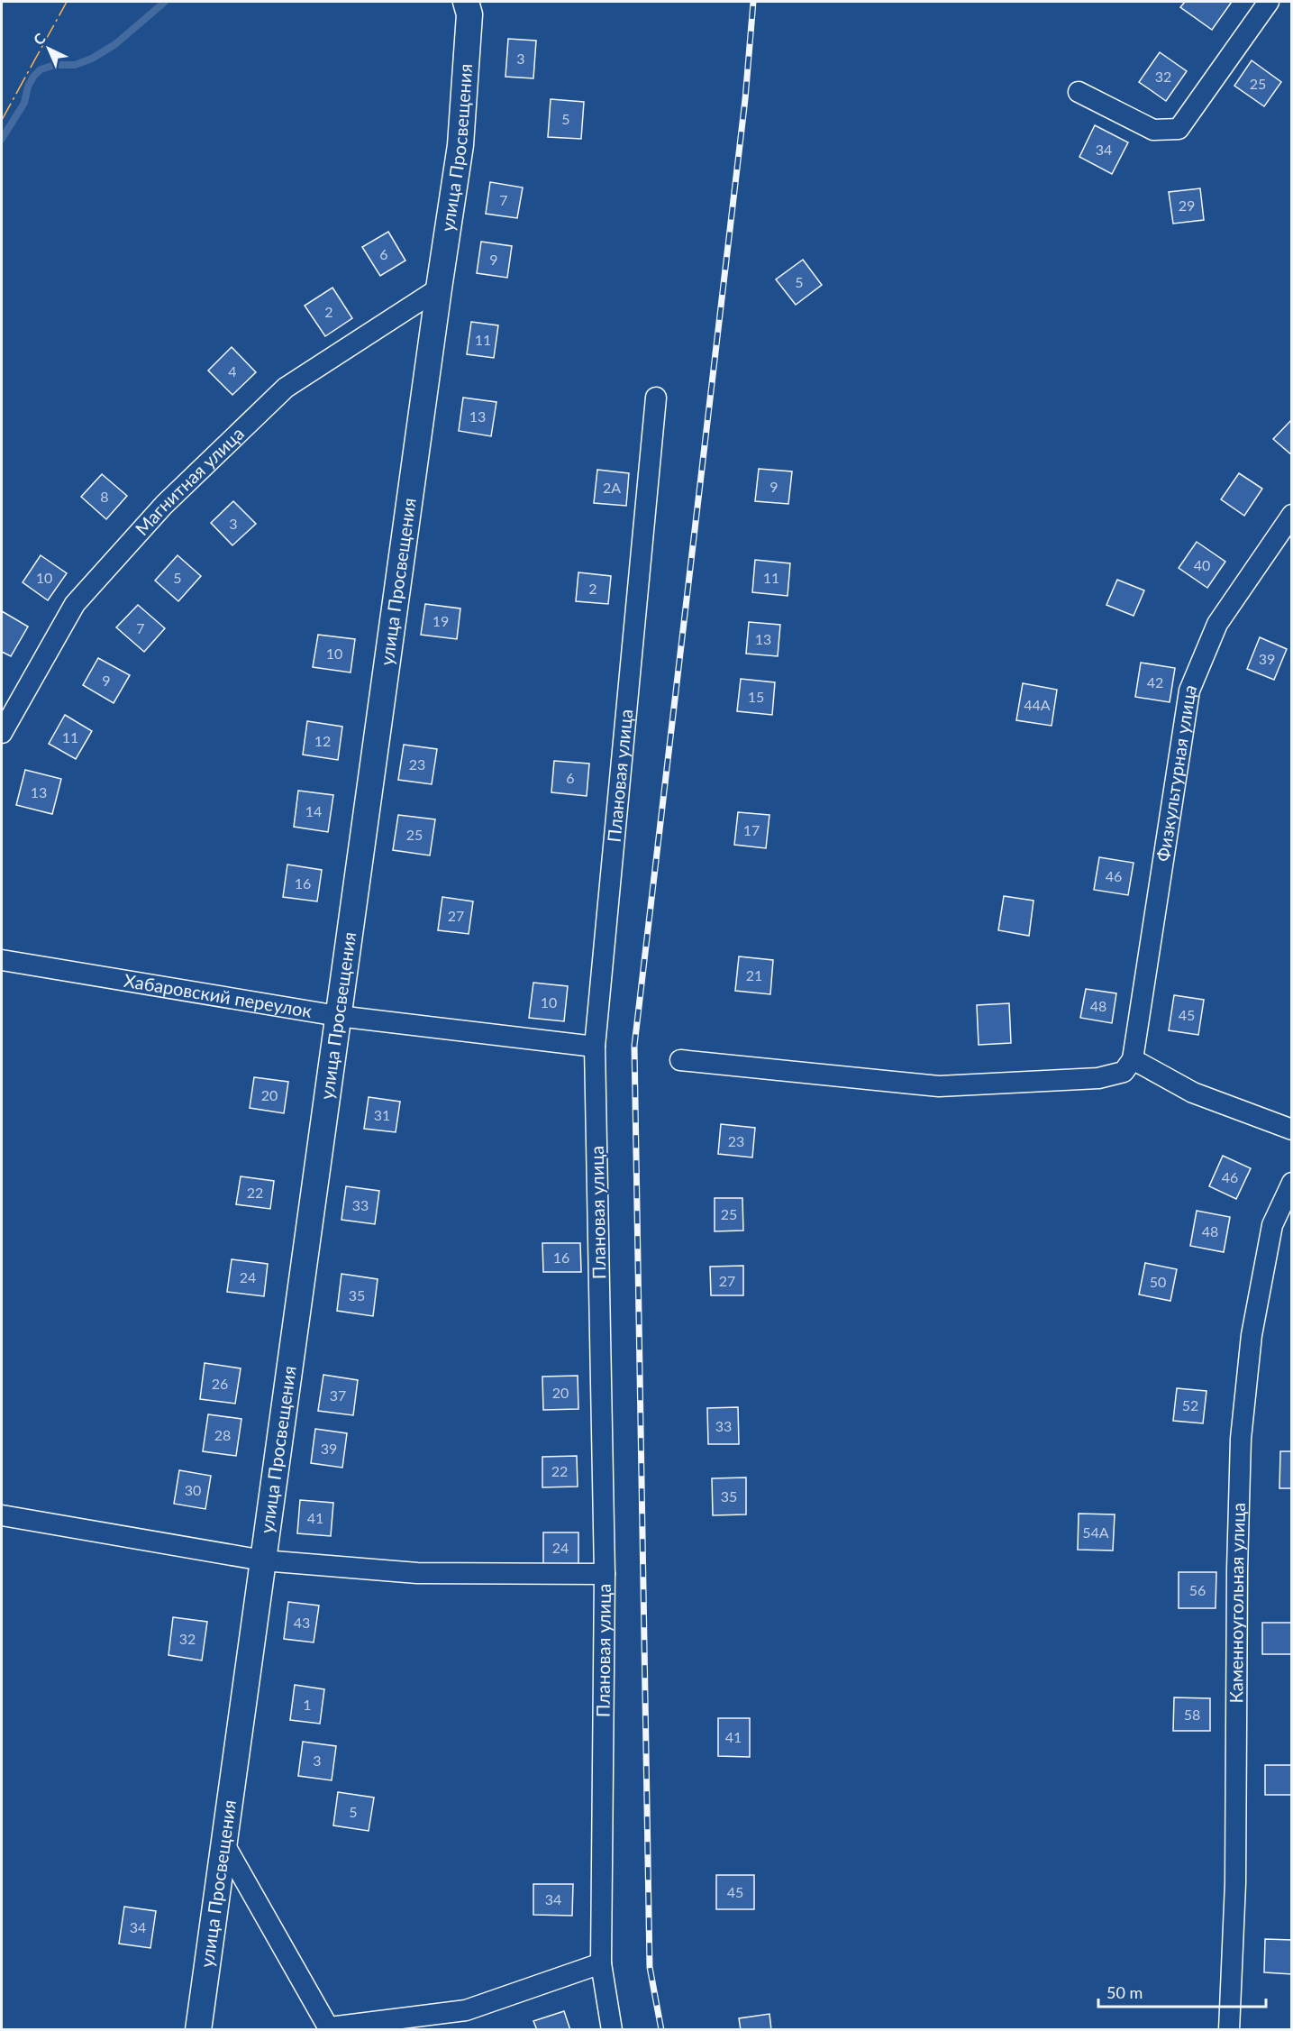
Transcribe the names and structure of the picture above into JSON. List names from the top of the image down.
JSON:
{
  "streets": {
    "street": [
      "улица Просвещения",
      "Магнитная улица",
      "Физкультурная улица",
      "Плановая улица",
      "Хабаровский переулок",
      "Каменноугольная улица"
    ]
  },
  "crossings": [
    ["улица Просвещения", "Магнитная улица"],
    ["улица Просвещения", "Хабаровский переулок"],
    ["Плановая улица", "Хабаровский переулок"]
  ],
  "house_numbers": [
    "3",
    "32",
    "25",
    "5",
    "34",
    "7",
    "29",
    "6",
    "9",
    "5",
    "2",
    "11",
    "4",
    "13",
    "9",
    "2А",
    "8",
    "3",
    "40",
    "10",
    "5",
    "11",
    "2",
    "19",
    "7",
    "13",
    "10",
    "39",
    "9",
    "42",
    "15",
    "44А",
    "11",
    "12",
    "23",
    "6",
    "13",
    "14",
    "17",
    "25",
    "46",
    "16",
    "27",
    "21",
    "10",
    "48",
    "45",
    "20",
    "31",
    "23",
    "46",
    "22",
    "33",
    "25",
    "48",
    "16",
    "24",
    "27",
    "50",
    "35",
    "26",
    "20",
    "37",
    "52",
    "33",
    "28",
    "39",
    "22",
    "30",
    "35",
    "41",
    "54А",
    "24",
    "56",
    "43",
    "32",
    "1",
    "58",
    "41",
    "3",
    "5",
    "45",
    "34",
    "34"
  ],
  "scale_bar": "50 m",
  "north": "top left"
}
